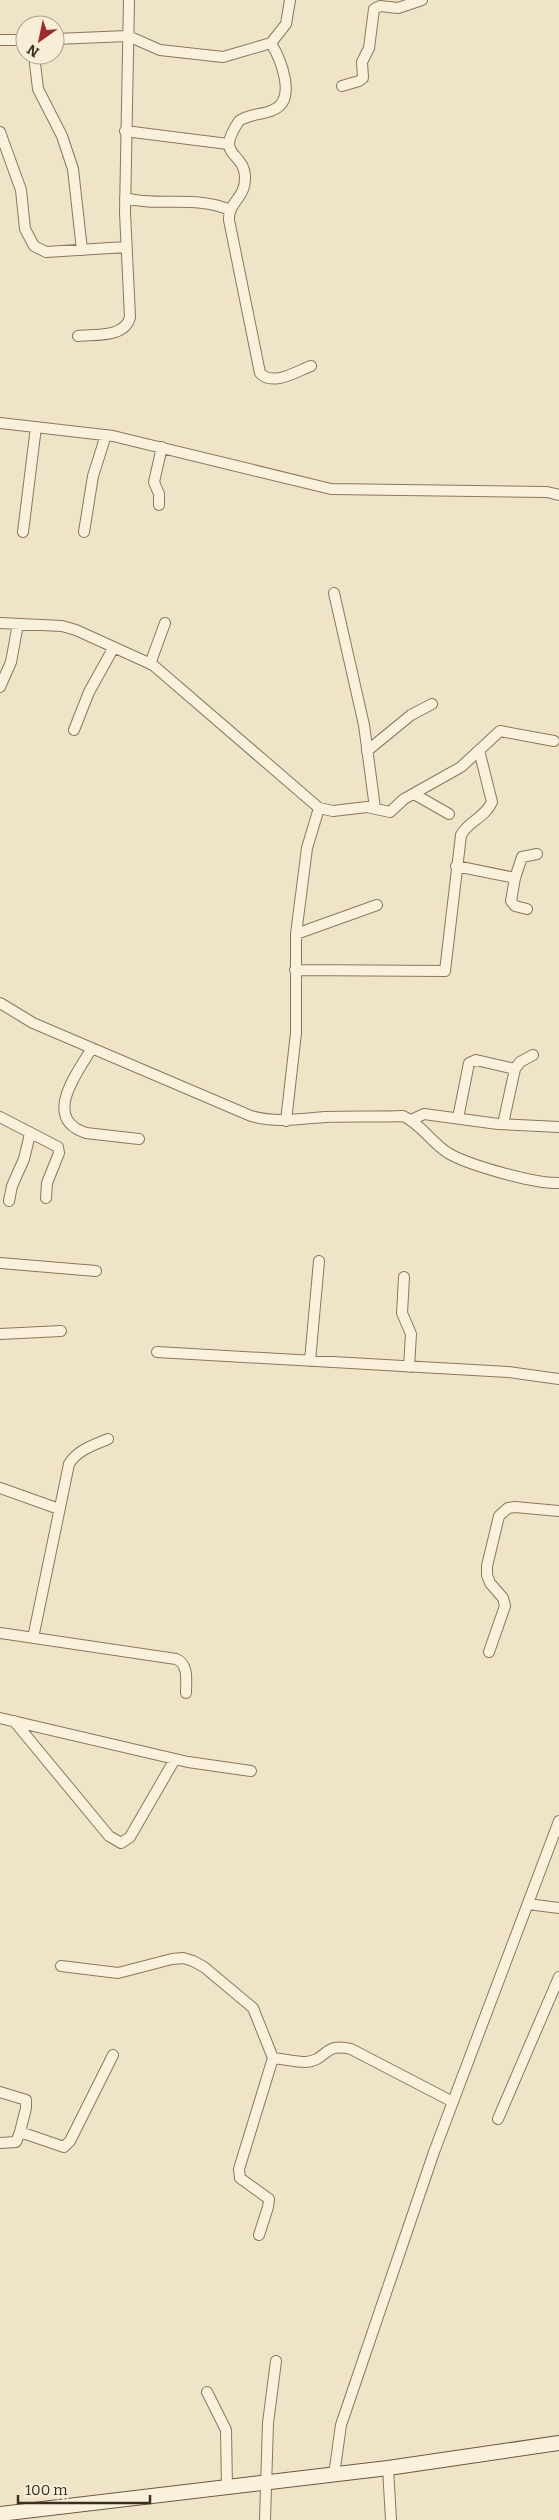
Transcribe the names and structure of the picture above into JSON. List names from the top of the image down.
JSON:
{
  "scale_bar": "100 m",
  "north": "bottom left"
}
